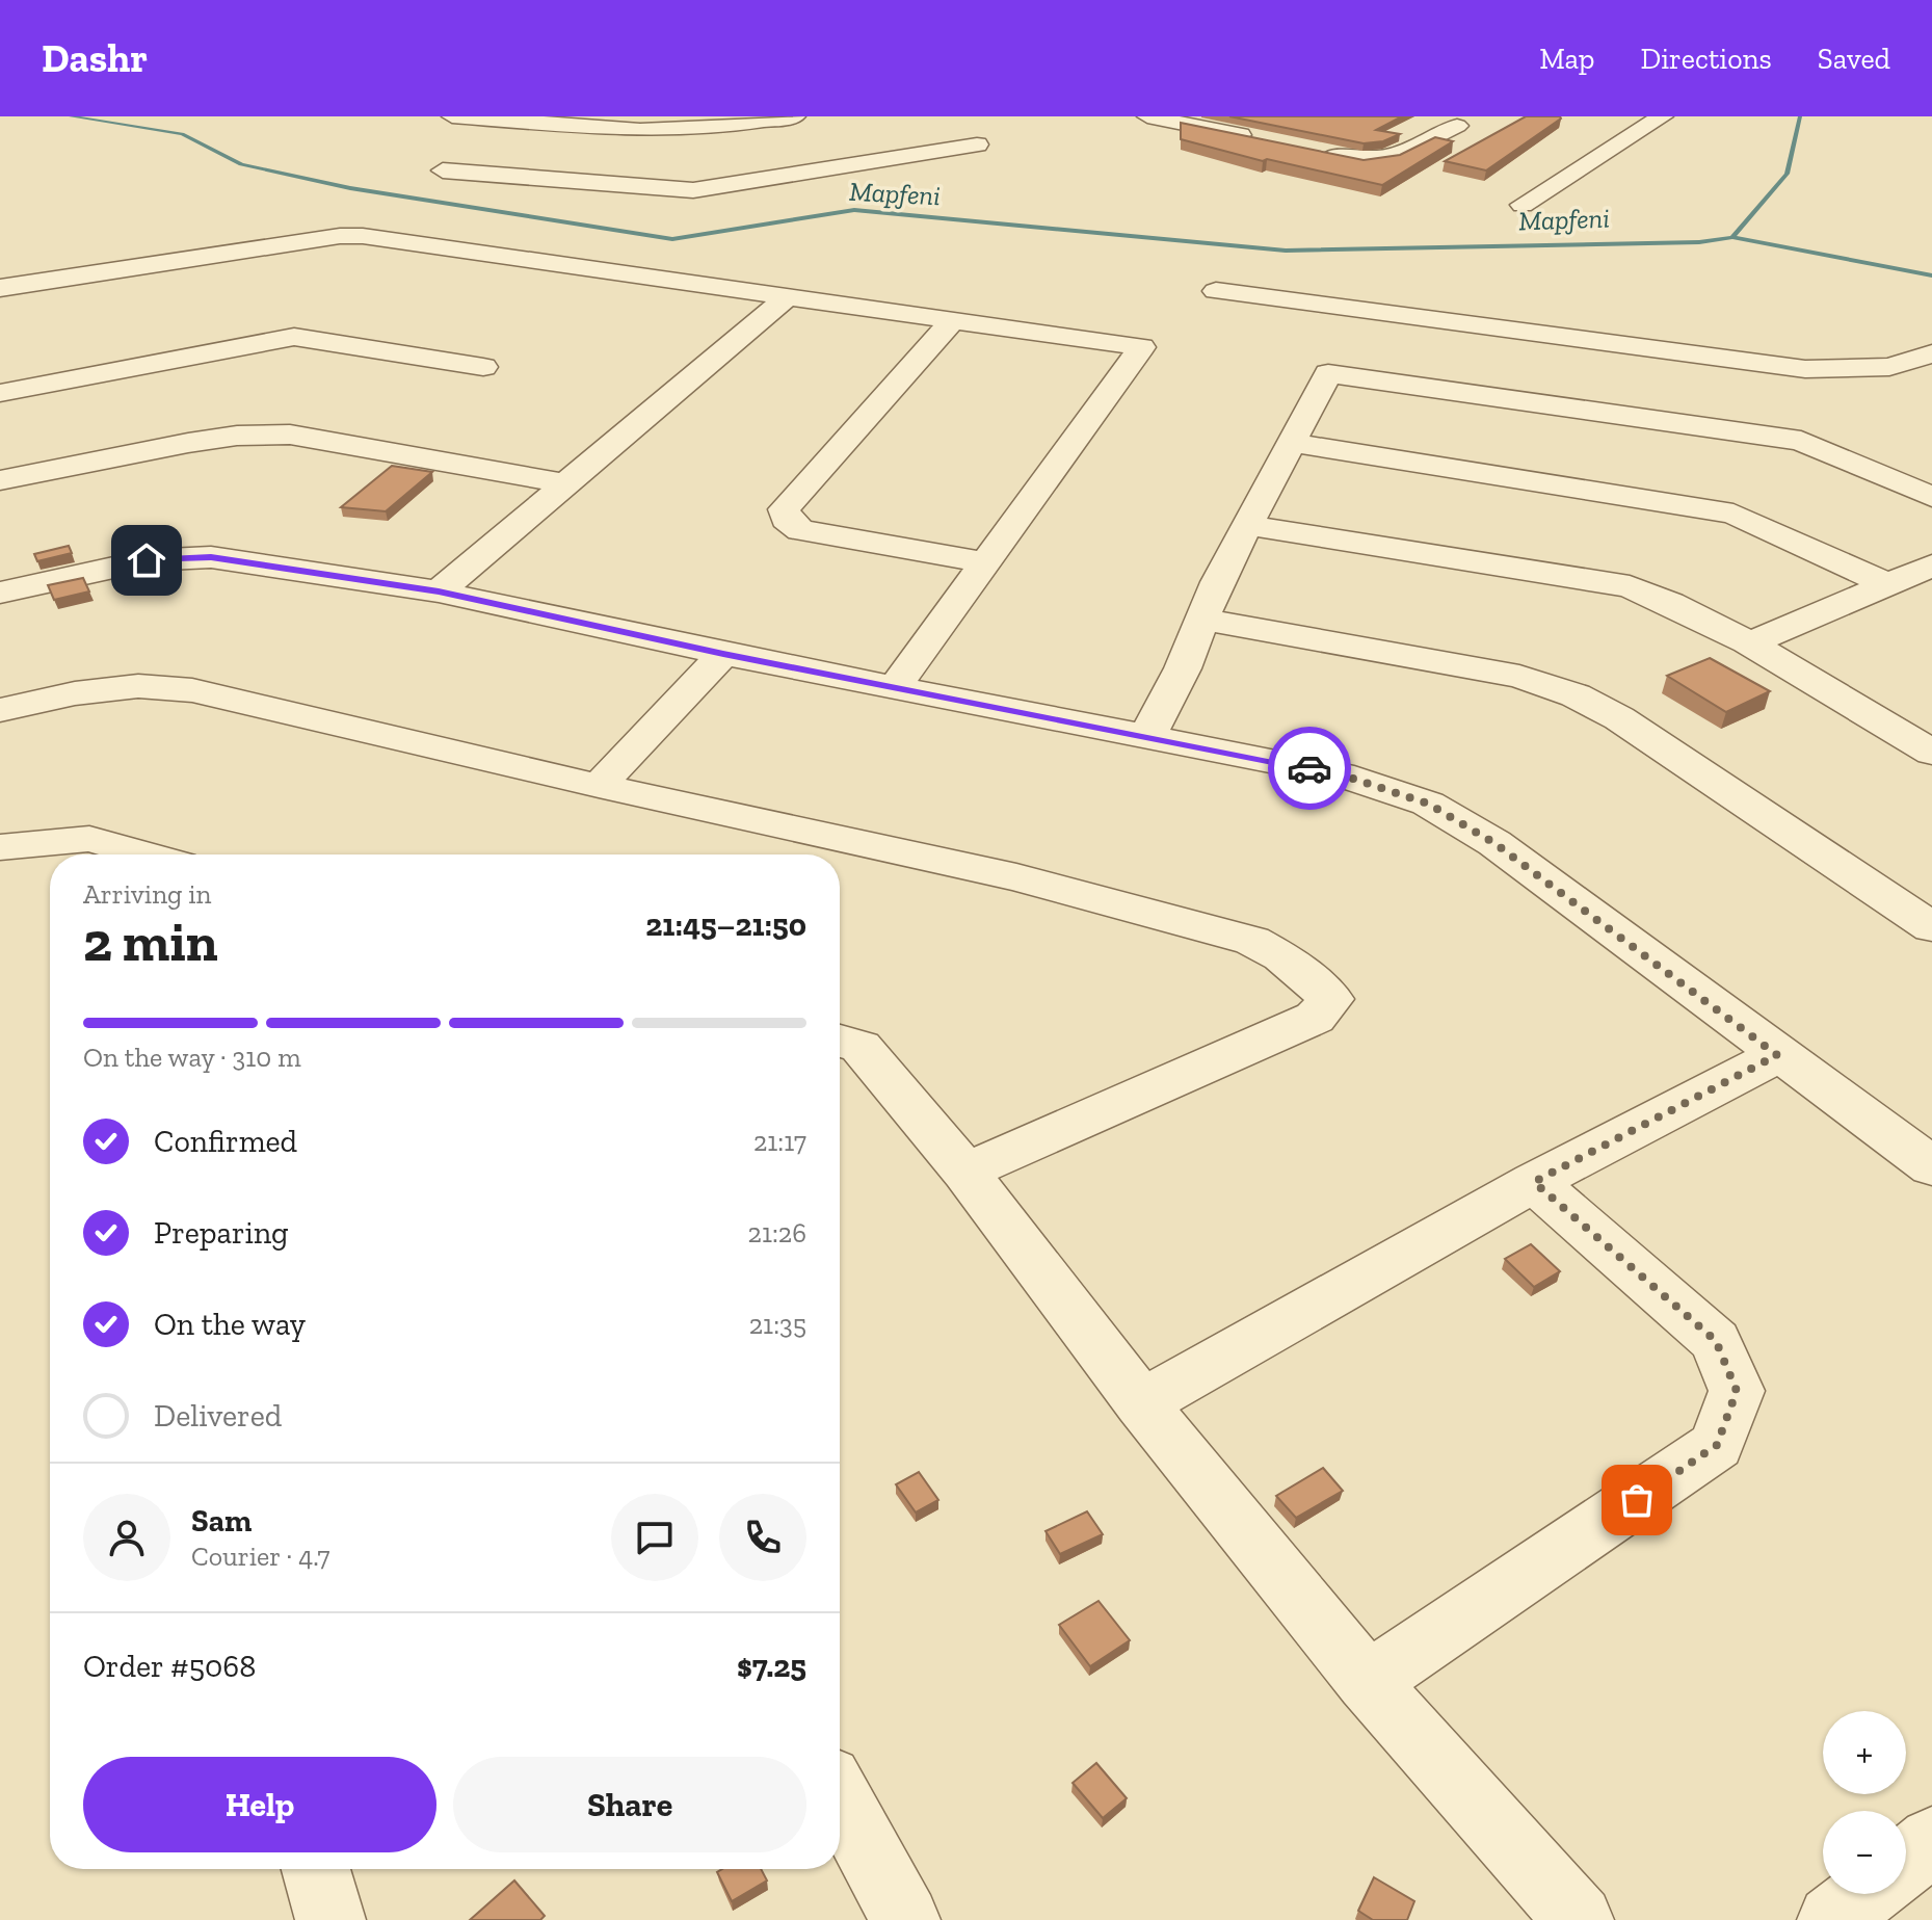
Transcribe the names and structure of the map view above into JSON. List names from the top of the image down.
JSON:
{
  "water": ["Mapfeni"],
  "page": {
    "header": "Dashr",
    "nav": ["Map", "Directions", "Saved"],
    "heading": ["2 min", "Arriving in", "21:45–21:50"],
    "panel": [
      "Sam",
      "Courier · 4.7",
      "Order #5068",
      "$7.25"
    ],
    "bar": "On the way · 310 m",
    "list": [
      ["Confirmed", "21:17"],
      ["Preparing", "21:26"],
      ["On the way", "21:35"],
      "Delivered"
    ],
    "map_buttons": ["+", "−"],
    "buttons": ["Help", "Share"]
  }
}
